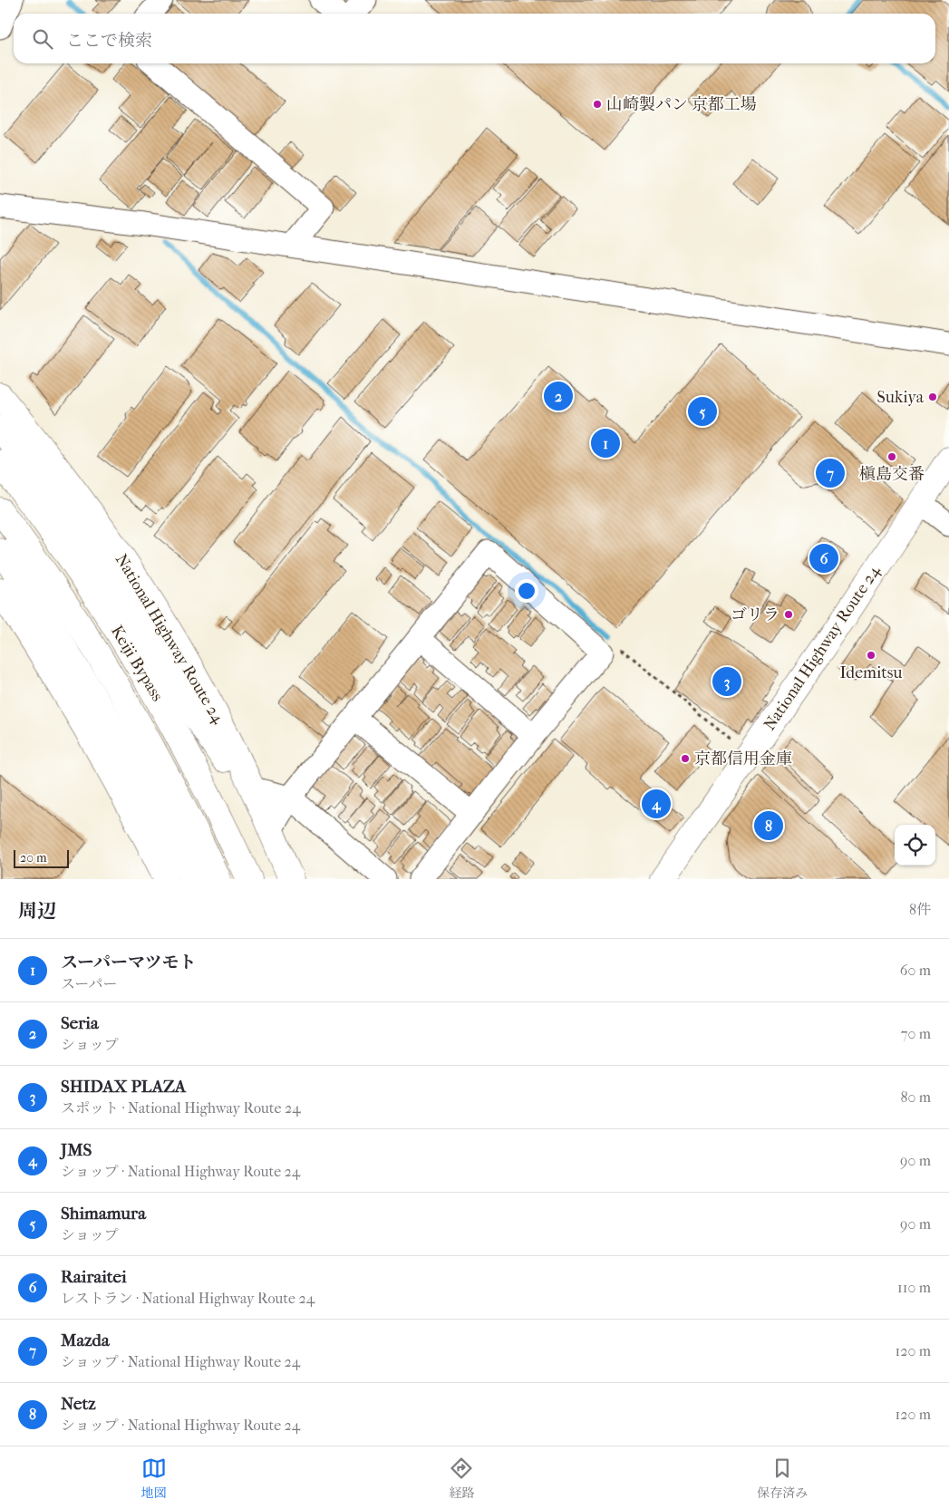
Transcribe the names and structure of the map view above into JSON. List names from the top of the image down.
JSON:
{
  "streets": {
    "highway": ["National Highway Route 24", "Keiji Bypass"]
  },
  "places": [
    "山崎製パン 京都工場",
    "Sukiya",
    "槇島交番",
    "ゴリラ",
    "Idemitsu",
    "京都信用金庫"
  ],
  "scale_bar": "20 m",
  "page": {
    "search": "ここで検索",
    "pins": [
      "2",
      "5",
      "1",
      "7",
      "6",
      "3",
      "4",
      "8"
    ],
    "scale": "20 m",
    "heading": ["周辺", "8件"],
    "list": [
      {
        "mark": "1",
        "name": "スーパーマツモト",
        "note": "スーパー",
        "value": "60 m"
      },
      {
        "mark": "2",
        "name": "Seria",
        "note": "ショップ",
        "value": "70 m"
      },
      {
        "mark": "3",
        "name": "SHIDAX PLAZA",
        "note": "スポット · National Highway Route 24",
        "value": "80 m"
      },
      {
        "mark": "4",
        "name": "JMS",
        "note": "ショップ · National Highway Route 24",
        "value": "90 m"
      },
      {
        "mark": "5",
        "name": "Shimamura",
        "note": "ショップ",
        "value": "90 m"
      },
      {
        "mark": "6",
        "name": "Rairaitei",
        "note": "レストラン · National Highway Route 24",
        "value": "110 m"
      },
      {
        "mark": "7",
        "name": "Mazda",
        "note": "ショップ · National Highway Route 24",
        "value": "120 m"
      },
      {
        "mark": "8",
        "name": "Netz",
        "note": "ショップ · National Highway Route 24",
        "value": "120 m"
      }
    ],
    "nav": ["地図", "経路", "保存済み"]
  }
}
